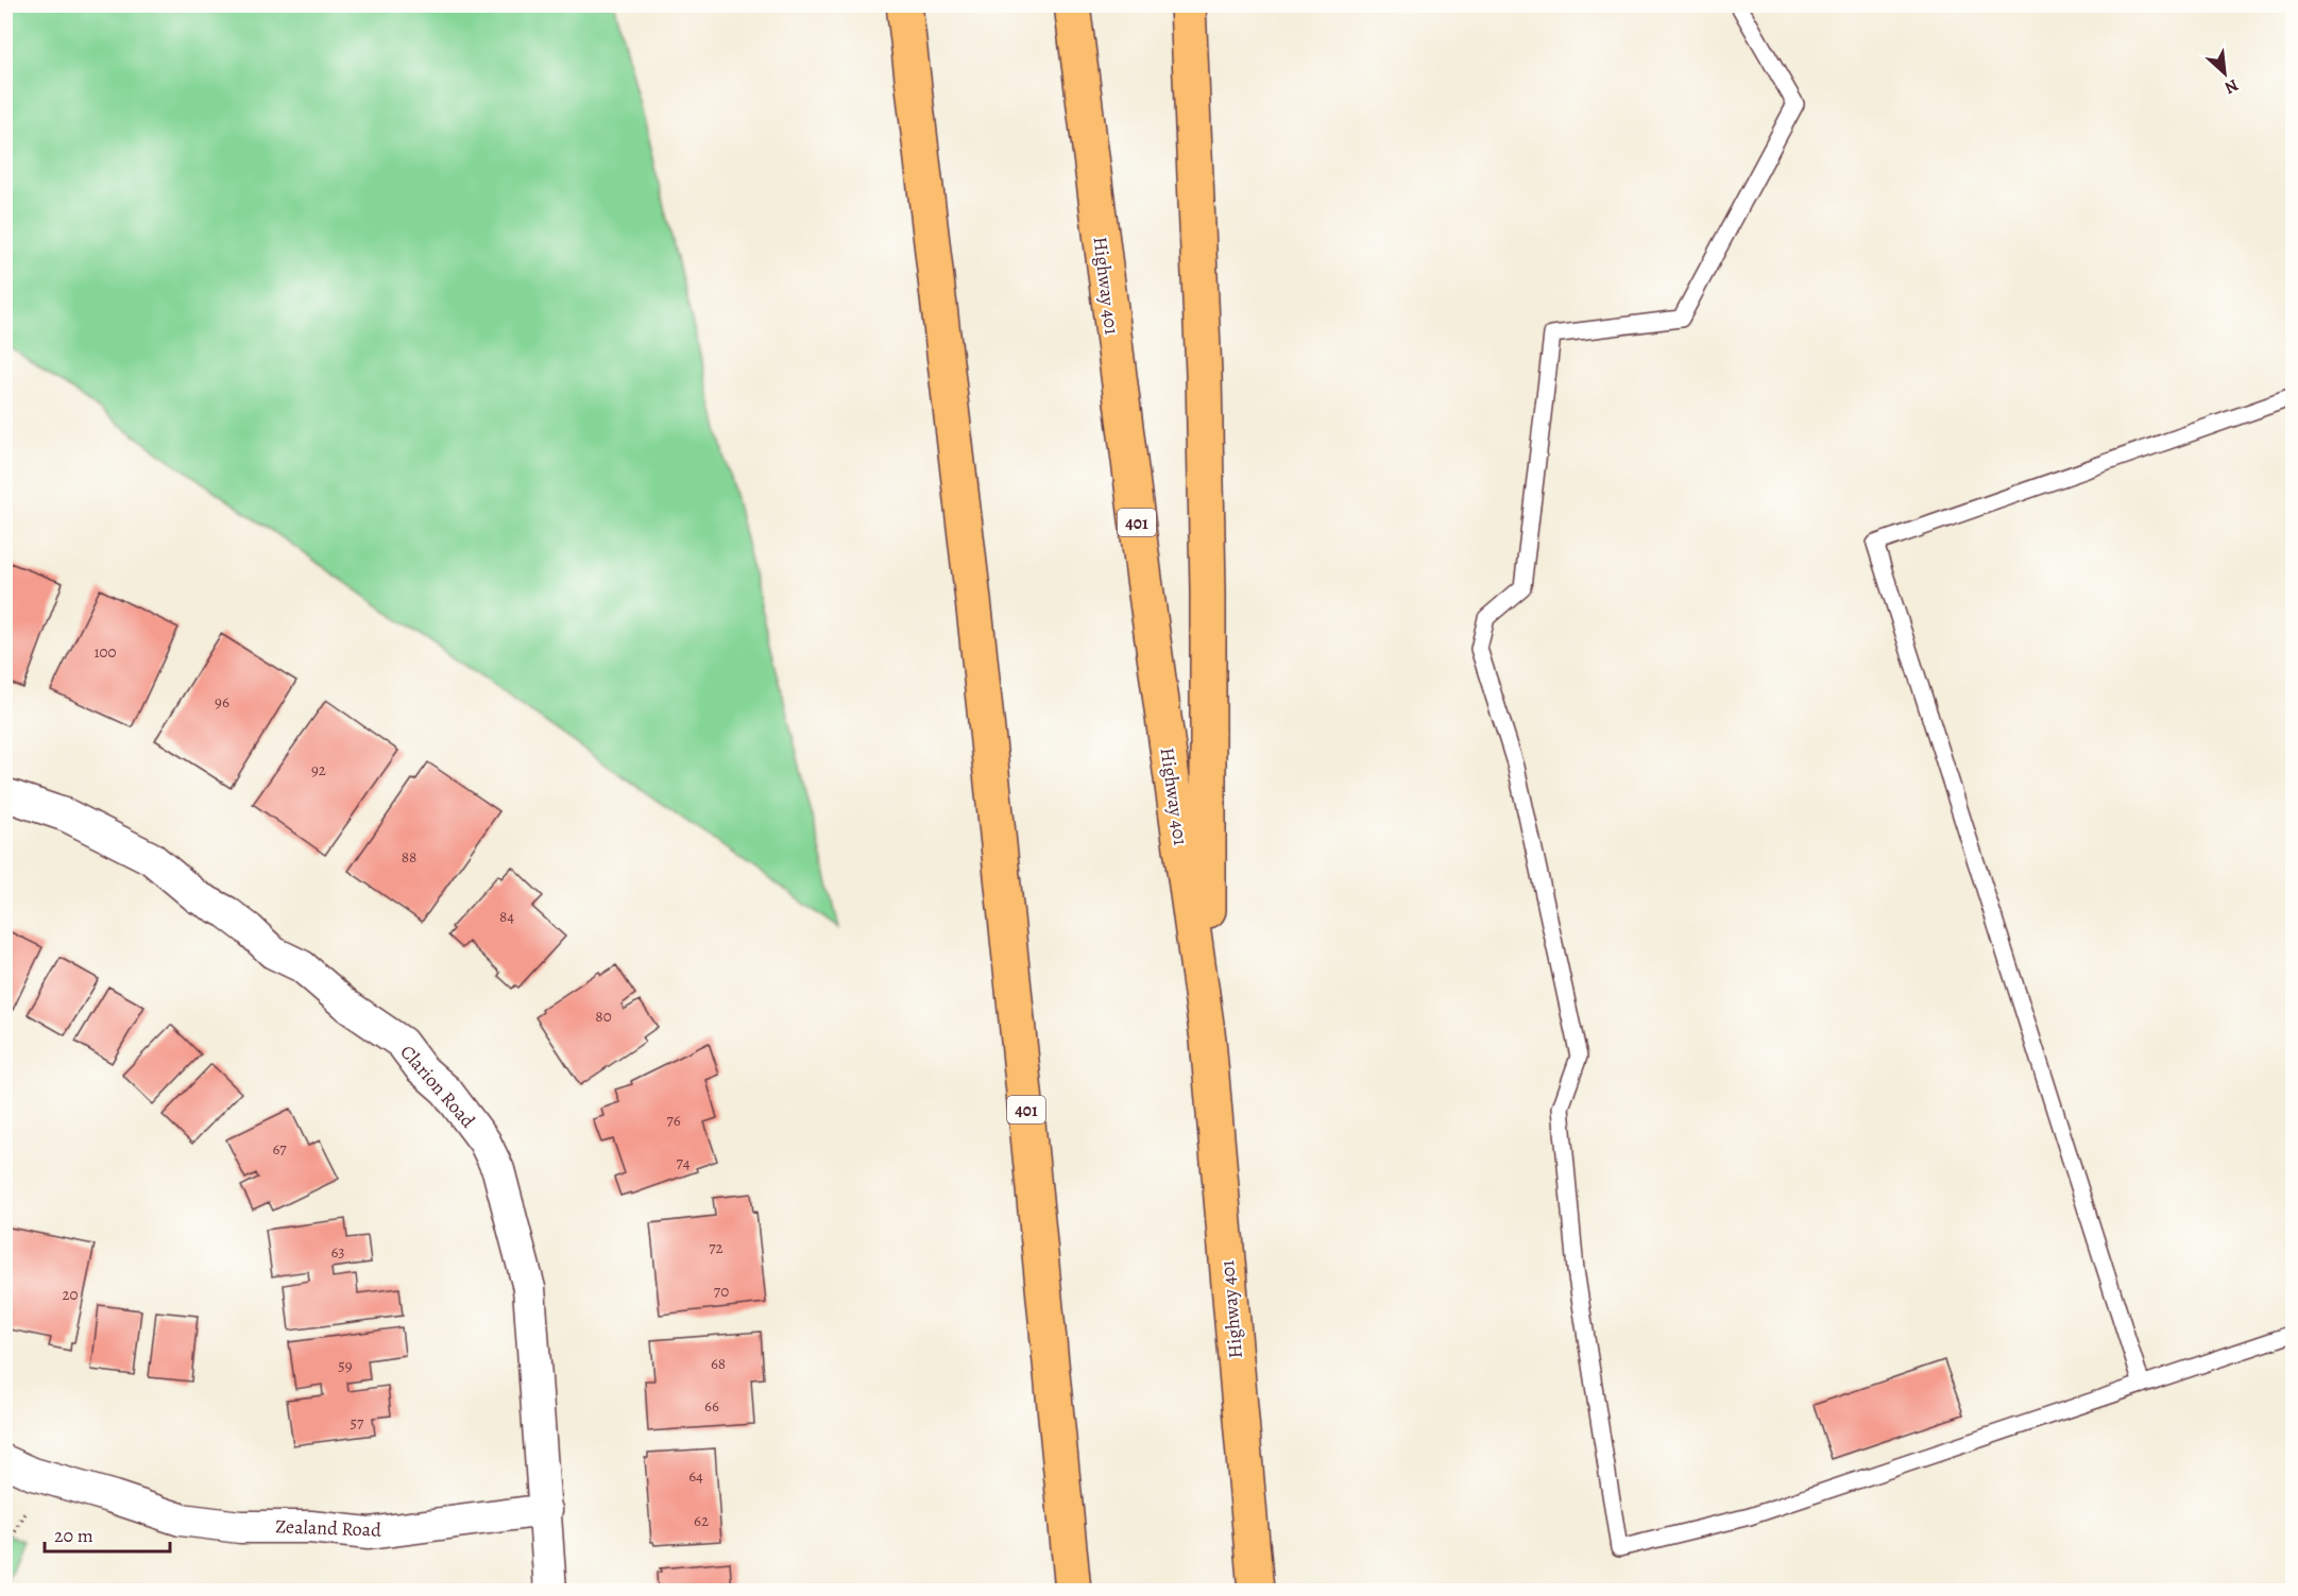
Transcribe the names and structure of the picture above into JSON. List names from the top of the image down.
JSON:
{
  "streets": {
    "highway": ["Highway 401", "401"],
    "street": ["Clarion Road", "Zealand Road"]
  },
  "crossings": [
    ["Clarion Road", "Zealand Road"]
  ],
  "house_numbers": [
    "100",
    "96",
    "92",
    "88",
    "84",
    "80",
    "76",
    "67",
    "74",
    "72",
    "63",
    "70",
    "20",
    "68",
    "59",
    "66",
    "57",
    "64",
    "62"
  ],
  "scale_bar": "20 m",
  "north": "bottom right"
}
